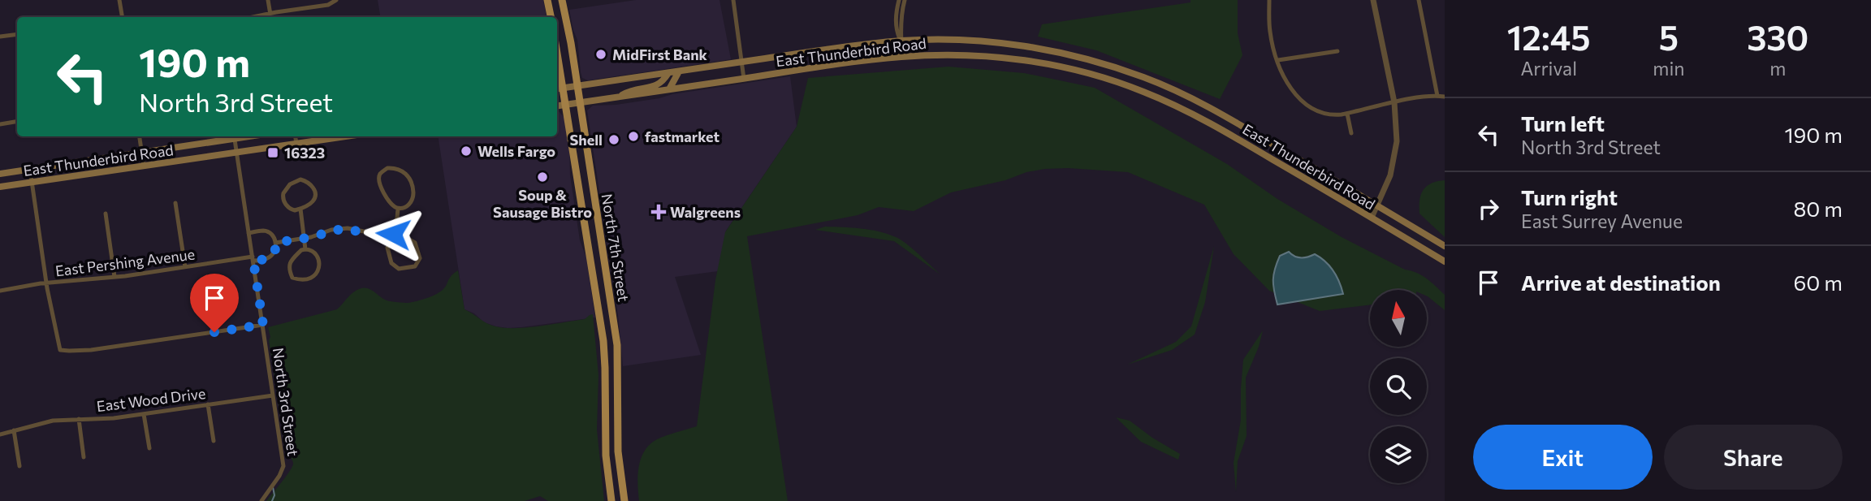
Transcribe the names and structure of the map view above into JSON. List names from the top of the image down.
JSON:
{
  "streets": {
    "main road": ["East Thunderbird Road", "North 7th Street"],
    "street": ["East Pershing Avenue", "East Wood Drive", "North 3rd Street"]
  },
  "crossings": [
    ["East Thunderbird Road", "North 7th Street"],
    ["East Thunderbird Road", "North 3rd Street"],
    ["East Pershing Avenue", "North 3rd Street"],
    ["East Wood Drive", "North 3rd Street"]
  ],
  "places": {
    "other": [
      "MidFirst Bank",
      "fastmarket",
      "Shell",
      "Wells Fargo",
      "Soup & Sausage Bistro"
    ],
    "transit": ["16323"],
    "health": ["Walgreens"]
  },
  "north": "top",
  "page": {
    "eta": [
      "12:45",
      "Arrival",
      "5",
      "min",
      "330",
      "m"
    ],
    "turn": ["190 m", "North 3rd Street"],
    "list": [
      {
        "name": "Turn left",
        "note": "North 3rd Street",
        "value": "190 m"
      },
      {
        "name": "Turn right",
        "note": "East Surrey Avenue",
        "value": "80 m"
      },
      {
        "name": "Arrive at destination",
        "value": "60 m"
      }
    ],
    "buttons": ["Exit", "Share"]
  }
}
